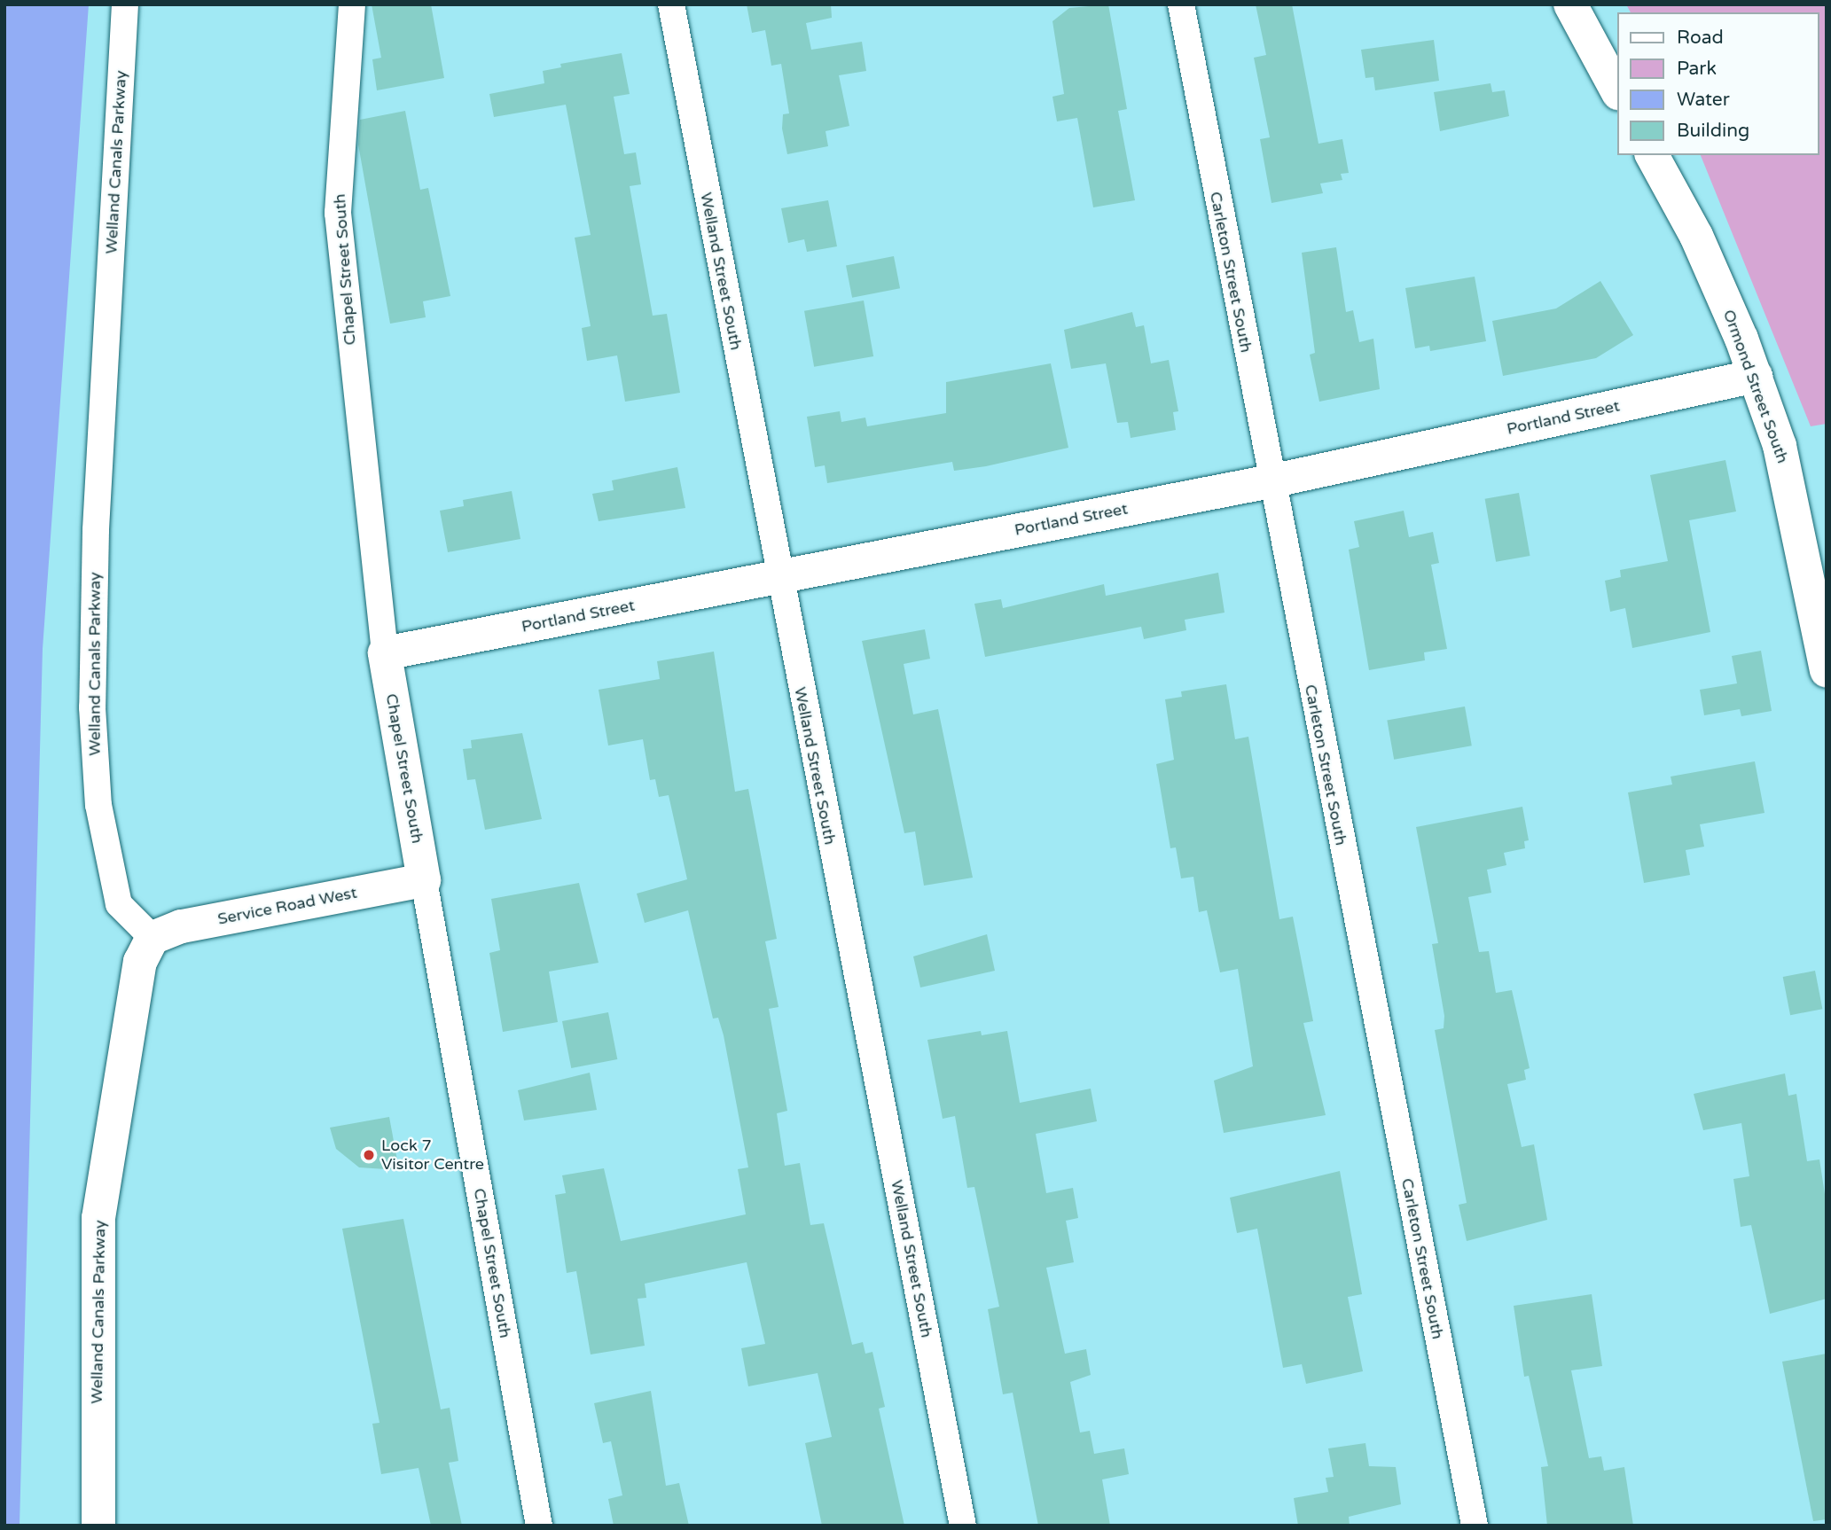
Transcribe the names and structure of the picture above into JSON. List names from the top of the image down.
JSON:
{
  "streets": {
    "street": [
      "Welland Canals Parkway",
      "Chapel Street South",
      "Welland Street South",
      "Carleton Street South",
      "Ormond Street South",
      "Portland Street",
      "Service Road West"
    ]
  },
  "crossings": [
    ["Welland Canals Parkway", "Service Road West"],
    ["Chapel Street South", "Portland Street"],
    ["Chapel Street South", "Service Road West"],
    ["Welland Street South", "Portland Street"],
    ["Carleton Street South", "Portland Street"],
    ["Ormond Street South", "Portland Street"]
  ],
  "places": ["Lock 7 Visitor Centre"],
  "legend": [
    "Road",
    "Park",
    "Water",
    "Building"
  ]
}
